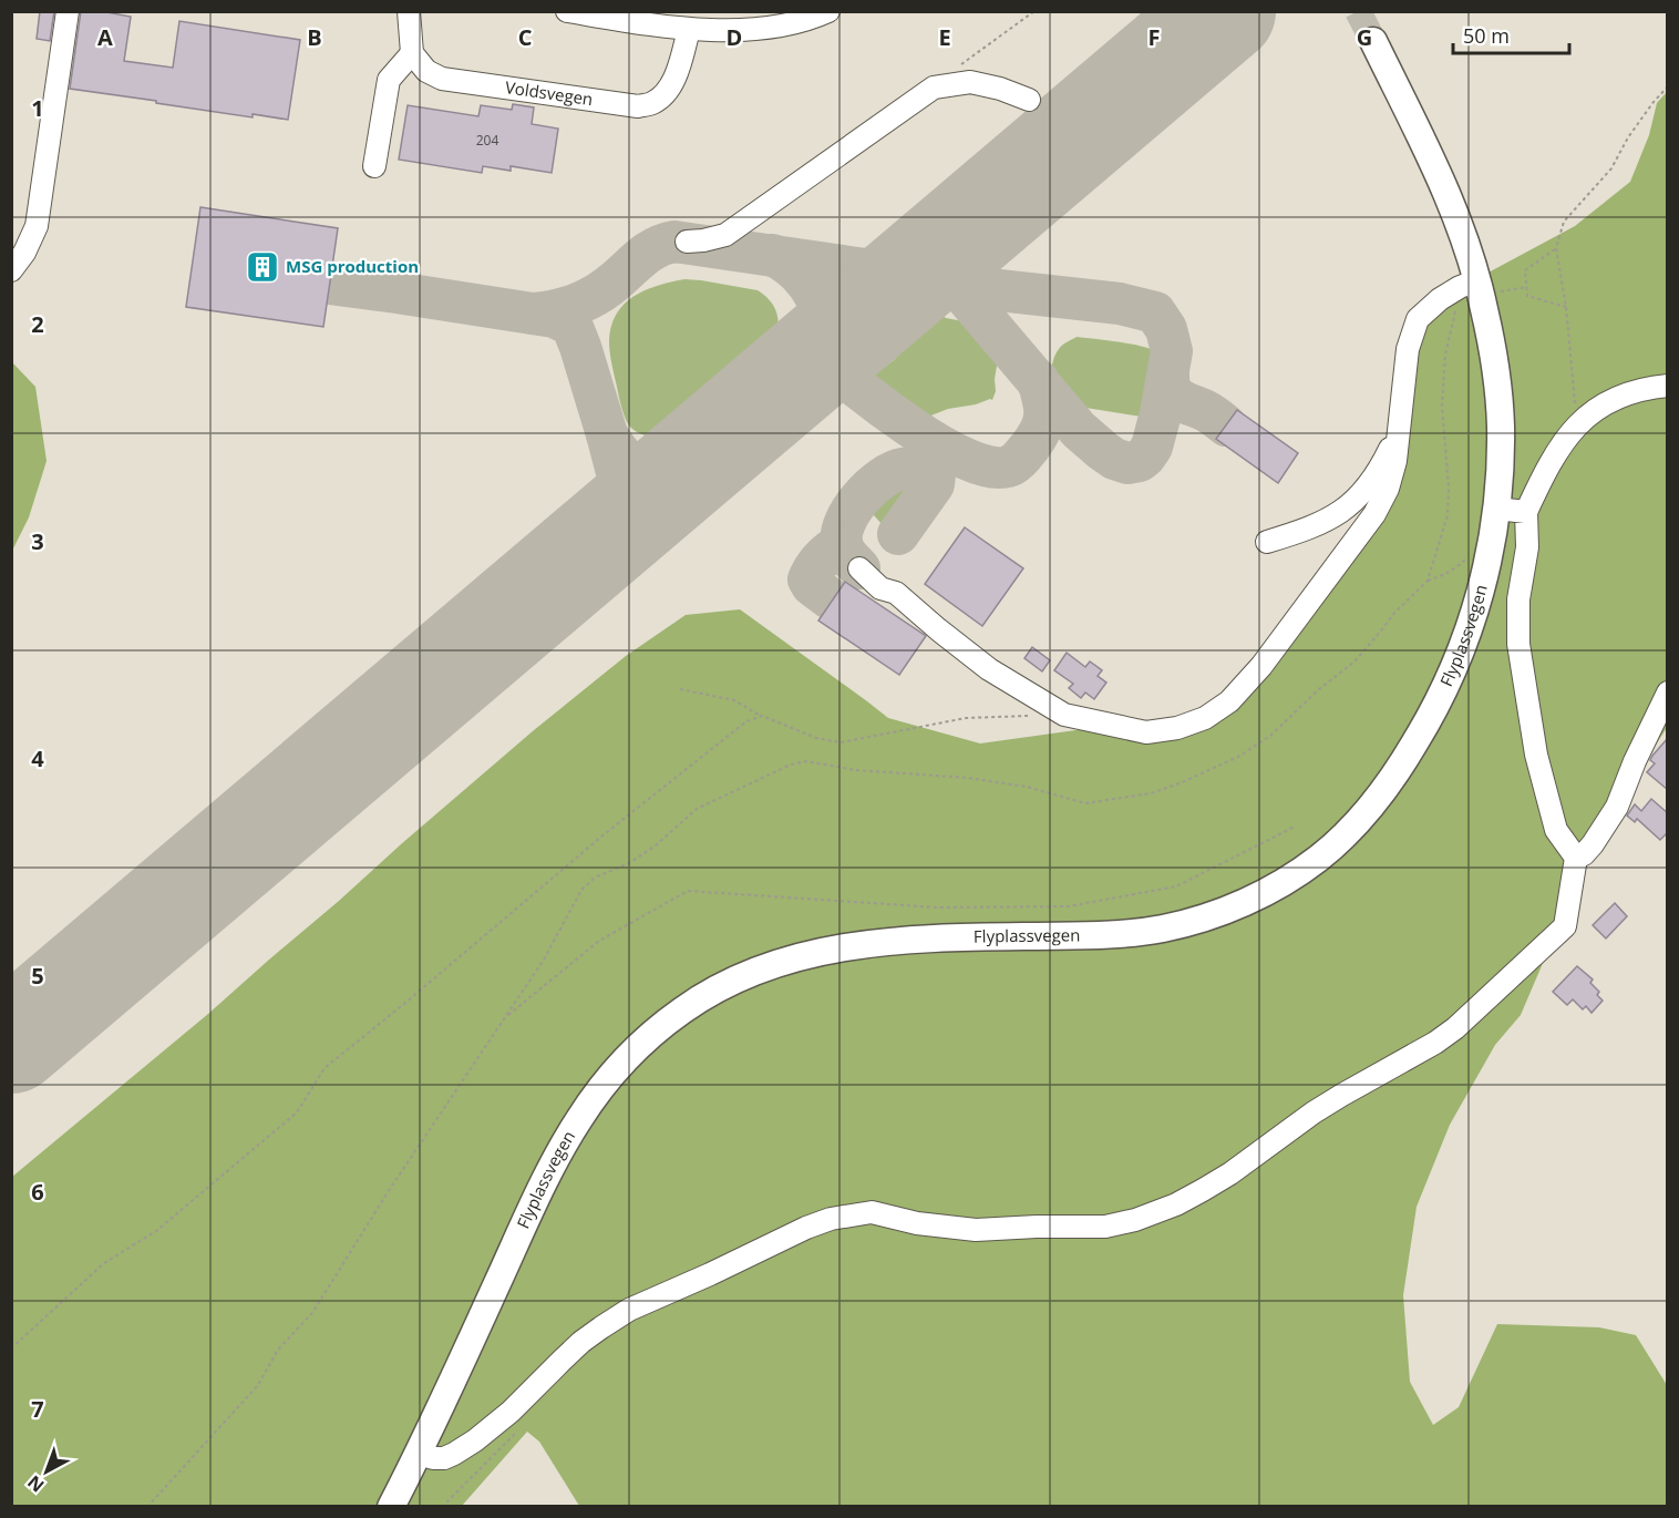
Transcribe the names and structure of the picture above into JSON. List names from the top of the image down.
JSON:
{
  "streets": {
    "main road": ["Flyplassvegen"],
    "street": ["Voldsvegen"]
  },
  "places": {
    "building": ["MSG production"]
  },
  "house_numbers": ["204"],
  "scale_bar": "50 m",
  "north": "bottom left",
  "grid": {
    "columns": [
      "A",
      "B",
      "C",
      "D",
      "E",
      "F",
      "G"
    ],
    "rows": [
      "1",
      "2",
      "3",
      "4",
      "5",
      "6",
      "7"
    ]
  }
}
